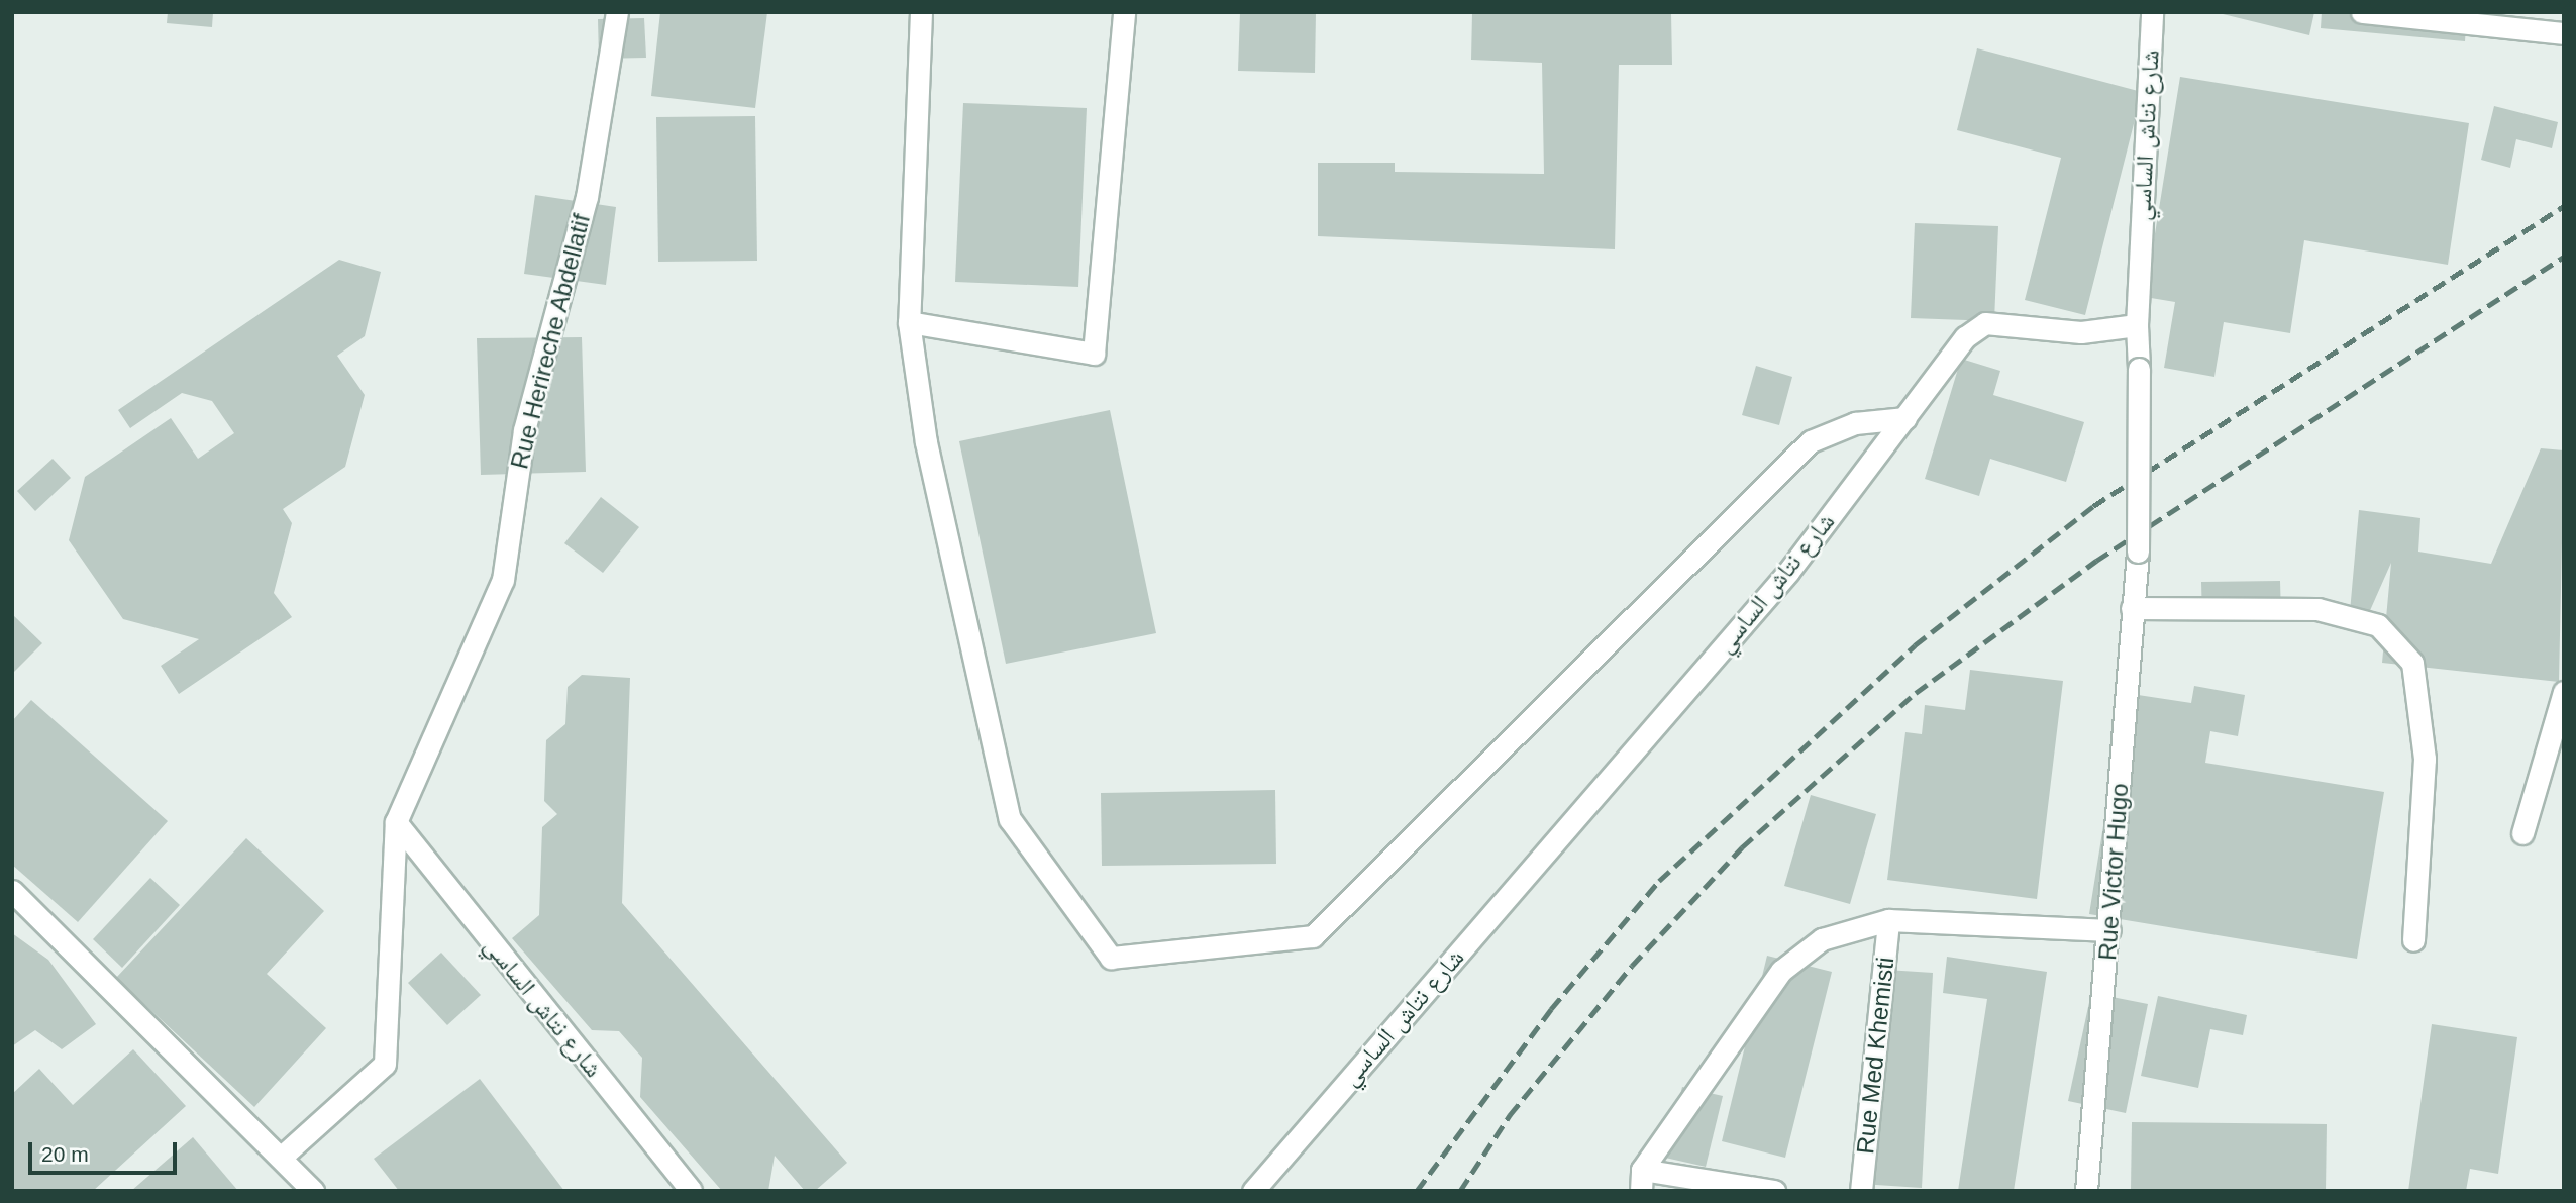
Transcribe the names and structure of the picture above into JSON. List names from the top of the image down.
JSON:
{
  "streets": {
    "street": [
      "شارع نتاش الساسي",
      "Rue Herireche Abdellatif",
      "Rue Victor Hugo",
      "Rue Med Khemisti"
    ]
  },
  "crossings": [
    ["شارع نتاش الساسي", "Rue Herireche Abdellatif"],
    ["شارع نتاش الساسي", "Rue Victor Hugo"]
  ],
  "scale_bar": "20 m"
}
